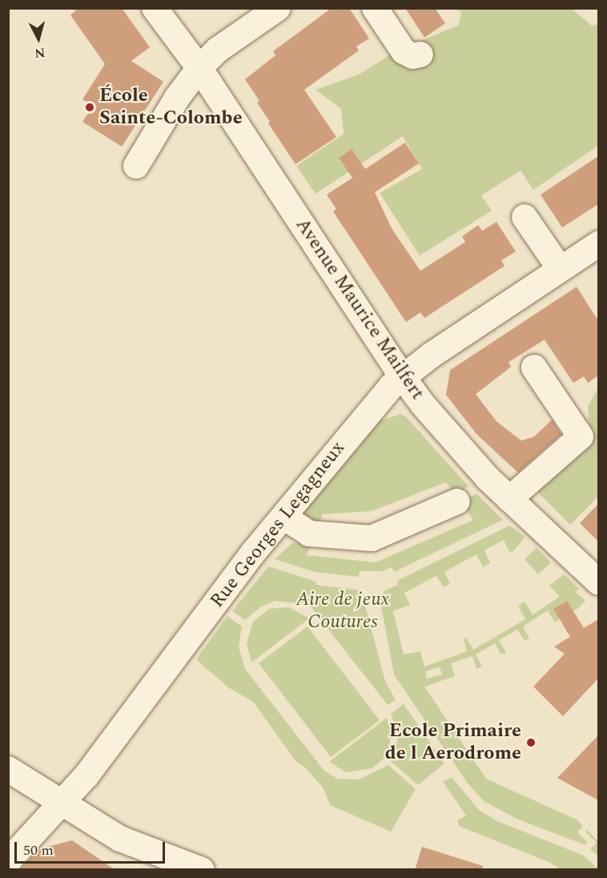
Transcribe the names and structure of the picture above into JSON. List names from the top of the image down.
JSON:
{
  "streets": {
    "street": ["Avenue Maurice Mailfert", "Rue Georges Legagneux"]
  },
  "crossings": [
    ["Avenue Maurice Mailfert", "Rue Georges Legagneux"]
  ],
  "parks": ["Aire de jeux Coutures"],
  "places": ["École Sainte-Colombe", "Ecole Primaire de l Aerodrome"],
  "scale_bar": "50 m",
  "north": "bottom"
}
